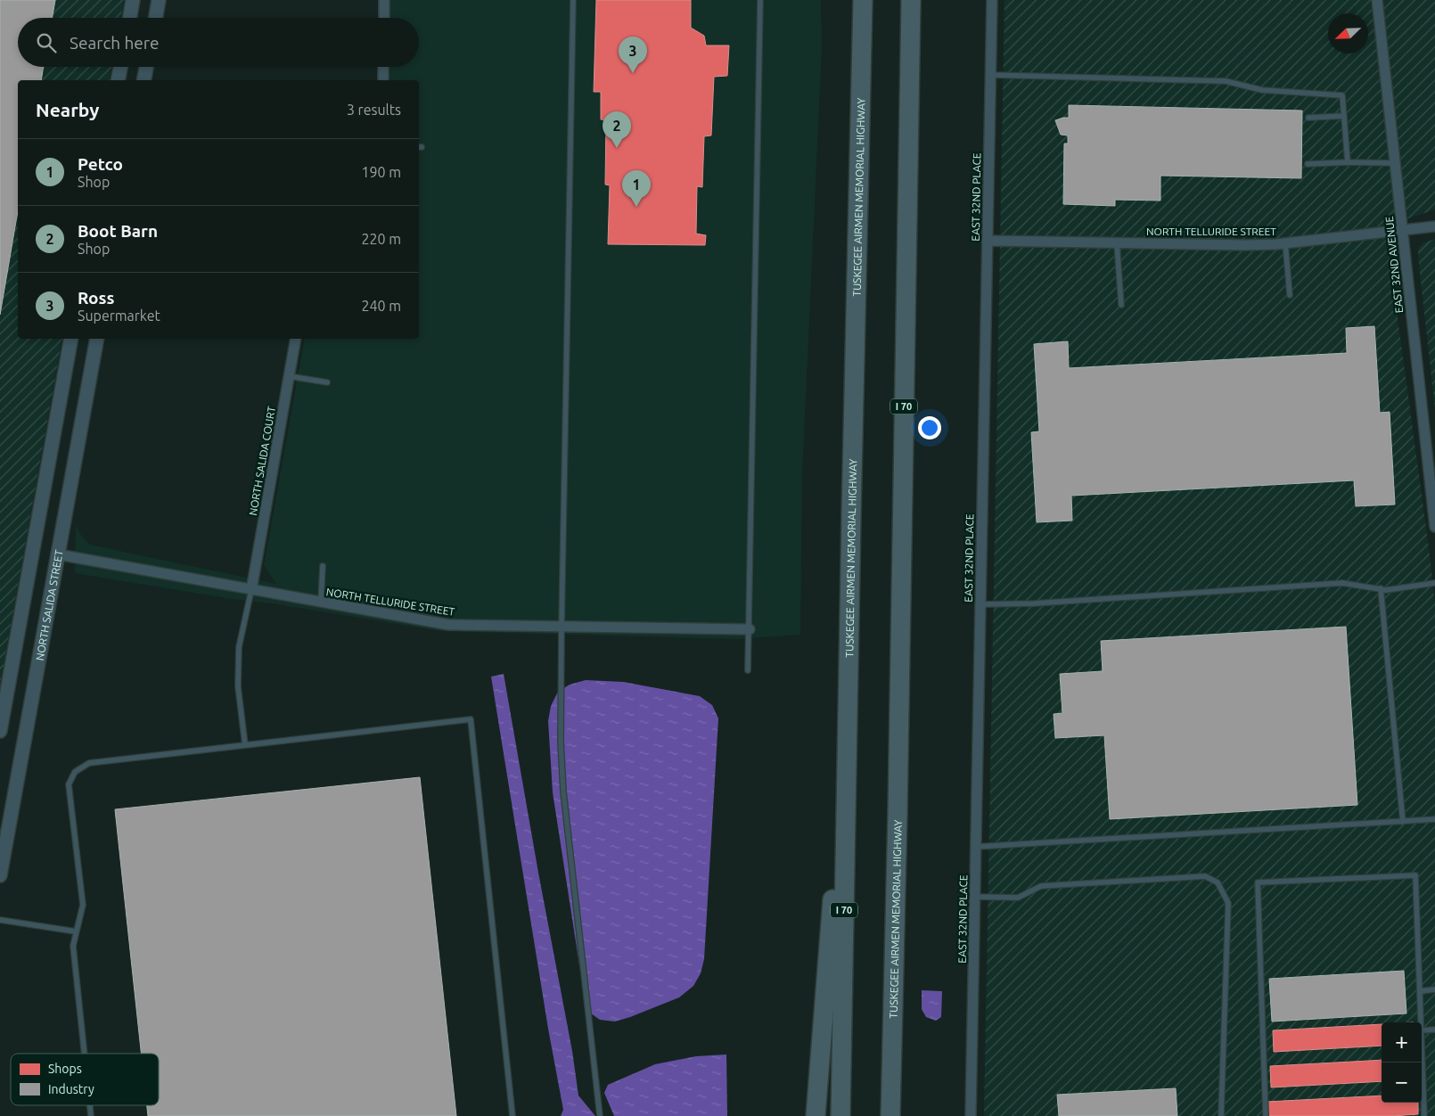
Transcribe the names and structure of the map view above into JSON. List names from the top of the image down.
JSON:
{
  "streets": {
    "highway": ["TUSKEGEE AIRMEN MEMORIAL HIGHWAY", "I 70"],
    "street": [
      "EAST 32ND PLACE",
      "NORTH TELLURIDE STREET",
      "EAST 32ND AVENUE",
      "NORTH SALIDA COURT",
      "NORTH SALIDA STREET"
    ]
  },
  "crossings": [
    ["EAST 32ND PLACE", "NORTH TELLURIDE STREET"],
    ["NORTH TELLURIDE STREET", "EAST 32ND AVENUE"],
    ["NORTH TELLURIDE STREET", "NORTH SALIDA COURT"],
    ["NORTH TELLURIDE STREET", "NORTH SALIDA STREET"]
  ],
  "legend": ["Shops", "Industry"],
  "north": "bottom left",
  "page": {
    "search": "Search here",
    "pins": ["3", "2", "1"],
    "heading": ["Nearby", "3 results"],
    "list": [
      {
        "mark": "1",
        "name": "Petco",
        "note": "Shop",
        "value": "190 m"
      },
      {
        "mark": "2",
        "name": "Boot Barn",
        "note": "Shop",
        "value": "220 m"
      },
      {
        "mark": "3",
        "name": "Ross",
        "note": "Supermarket",
        "value": "240 m"
      }
    ],
    "map_buttons": ["+", "−"]
  }
}
